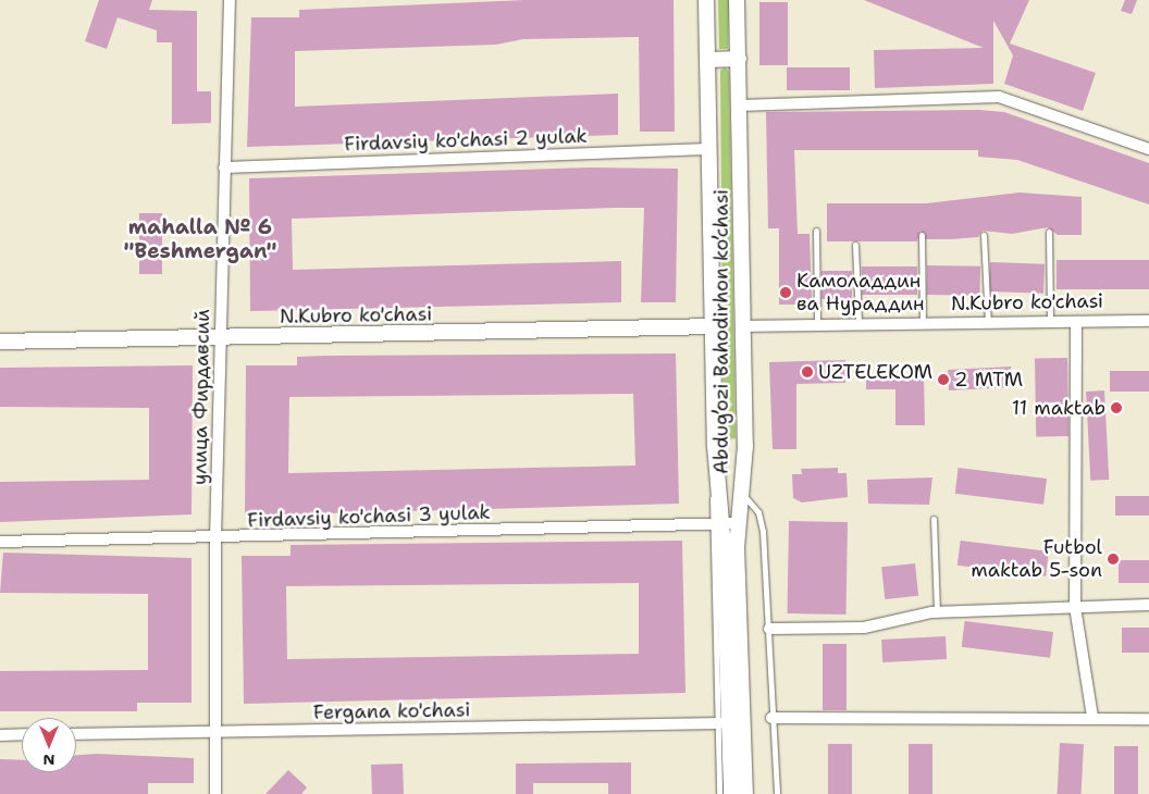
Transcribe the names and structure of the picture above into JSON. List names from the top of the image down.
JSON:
{
  "streets": {
    "main road": ["N.Kubro ko'chasi", "Abdug’ozi Bahodirhon ko’chasi"],
    "street": [
      "Firdavsiy ko'chasi 2 yulak",
      "улица Фирдавсий",
      "Firdavsiy ko'chasi 3 yulak",
      "Fergana ko'chasi"
    ]
  },
  "crossings": [
    ["Firdavsiy ko'chasi 2 yulak", "Abdug’ozi Bahodirhon ko’chasi"],
    ["Firdavsiy ko'chasi 2 yulak", "улица Фирдавсий"],
    ["N.Kubro ko'chasi", "Abdug’ozi Bahodirhon ko’chasi"],
    ["N.Kubro ko'chasi", "улица Фирдавсий"],
    ["Abdug’ozi Bahodirhon ko’chasi", "Firdavsiy ko'chasi 3 yulak"],
    ["улица Фирдавсий", "Firdavsiy ko'chasi 3 yulak"],
    ["улица Фирдавсий", "Fergana ko'chasi"]
  ],
  "districts": ["mahalla № 6 \"Beshmergan\""],
  "places": [
    "Камоладдин ва Нураддин",
    "UZTELEKOM",
    "2 MTM",
    "11 maktab",
    "Futbol maktab 5-son"
  ],
  "north": "bottom"
}
